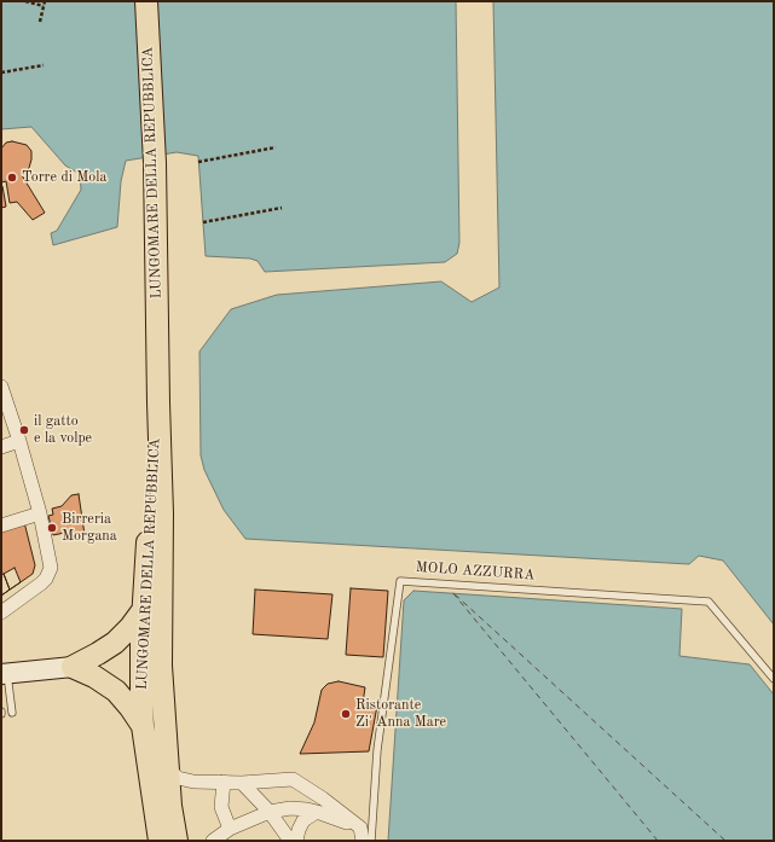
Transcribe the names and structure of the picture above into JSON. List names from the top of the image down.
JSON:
{
  "streets": {
    "main road": ["LUNGOMARE DELLA REPUBBLICA"],
    "lane": ["MOLO AZZURRA"]
  },
  "places": [
    "Torre di Mola",
    "il gatto e la volpe",
    "Birreria Morgana",
    "Ristorante Zi' Anna Mare"
  ]
}
